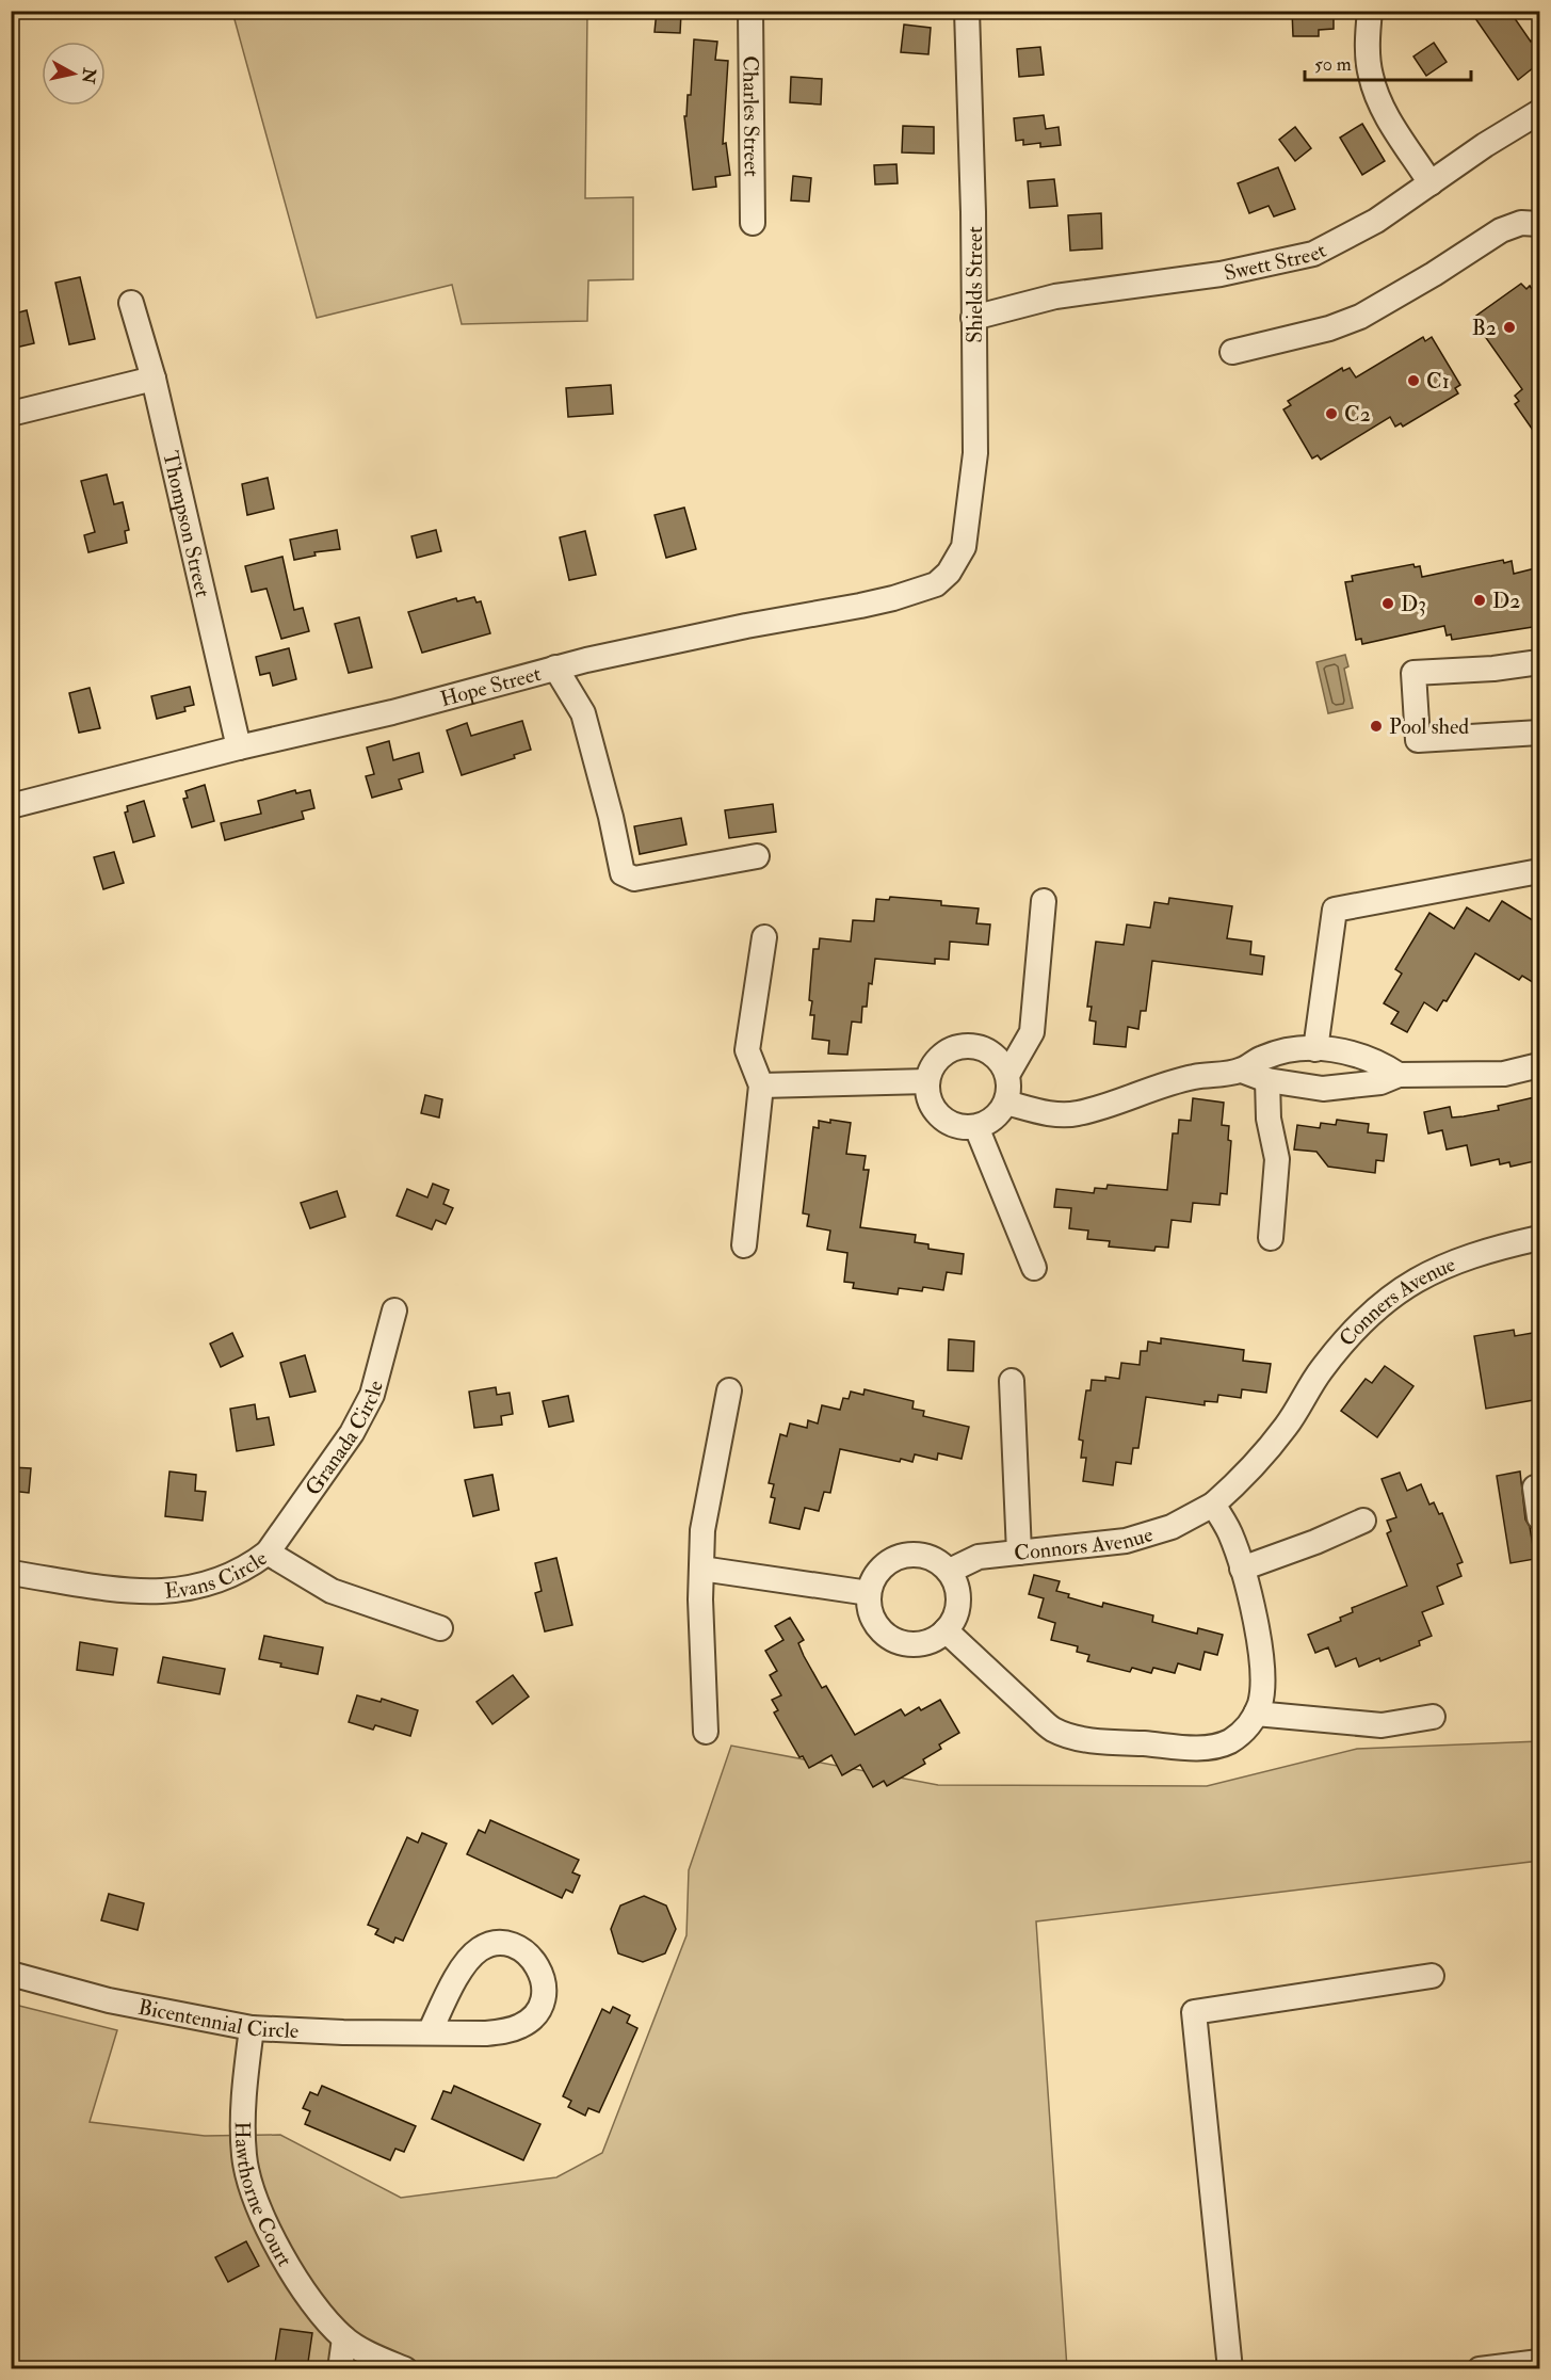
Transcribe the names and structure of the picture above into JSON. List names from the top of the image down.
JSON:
{
  "streets": {
    "street": [
      "Charles Street",
      "Swett Street",
      "Shields Street",
      "Thompson Street",
      "Hope Street",
      "Conners Avenue",
      "Granada Circle",
      "Connors Avenue",
      "Evans Circle",
      "Bicentennial Circle",
      "Hawthorne Court"
    ]
  },
  "crossings": [
    ["Swett Street", "Shields Street"],
    ["Shields Street", "Hope Street"],
    ["Thompson Street", "Hope Street"],
    ["Conners Avenue", "Connors Avenue"],
    ["Granada Circle", "Evans Circle"],
    ["Bicentennial Circle", "Hawthorne Court"]
  ],
  "places": [
    "B2",
    "C1",
    "C2",
    "D2",
    "D3",
    "Pool shed"
  ],
  "scale_bar": "50 m",
  "north": "right"
}
